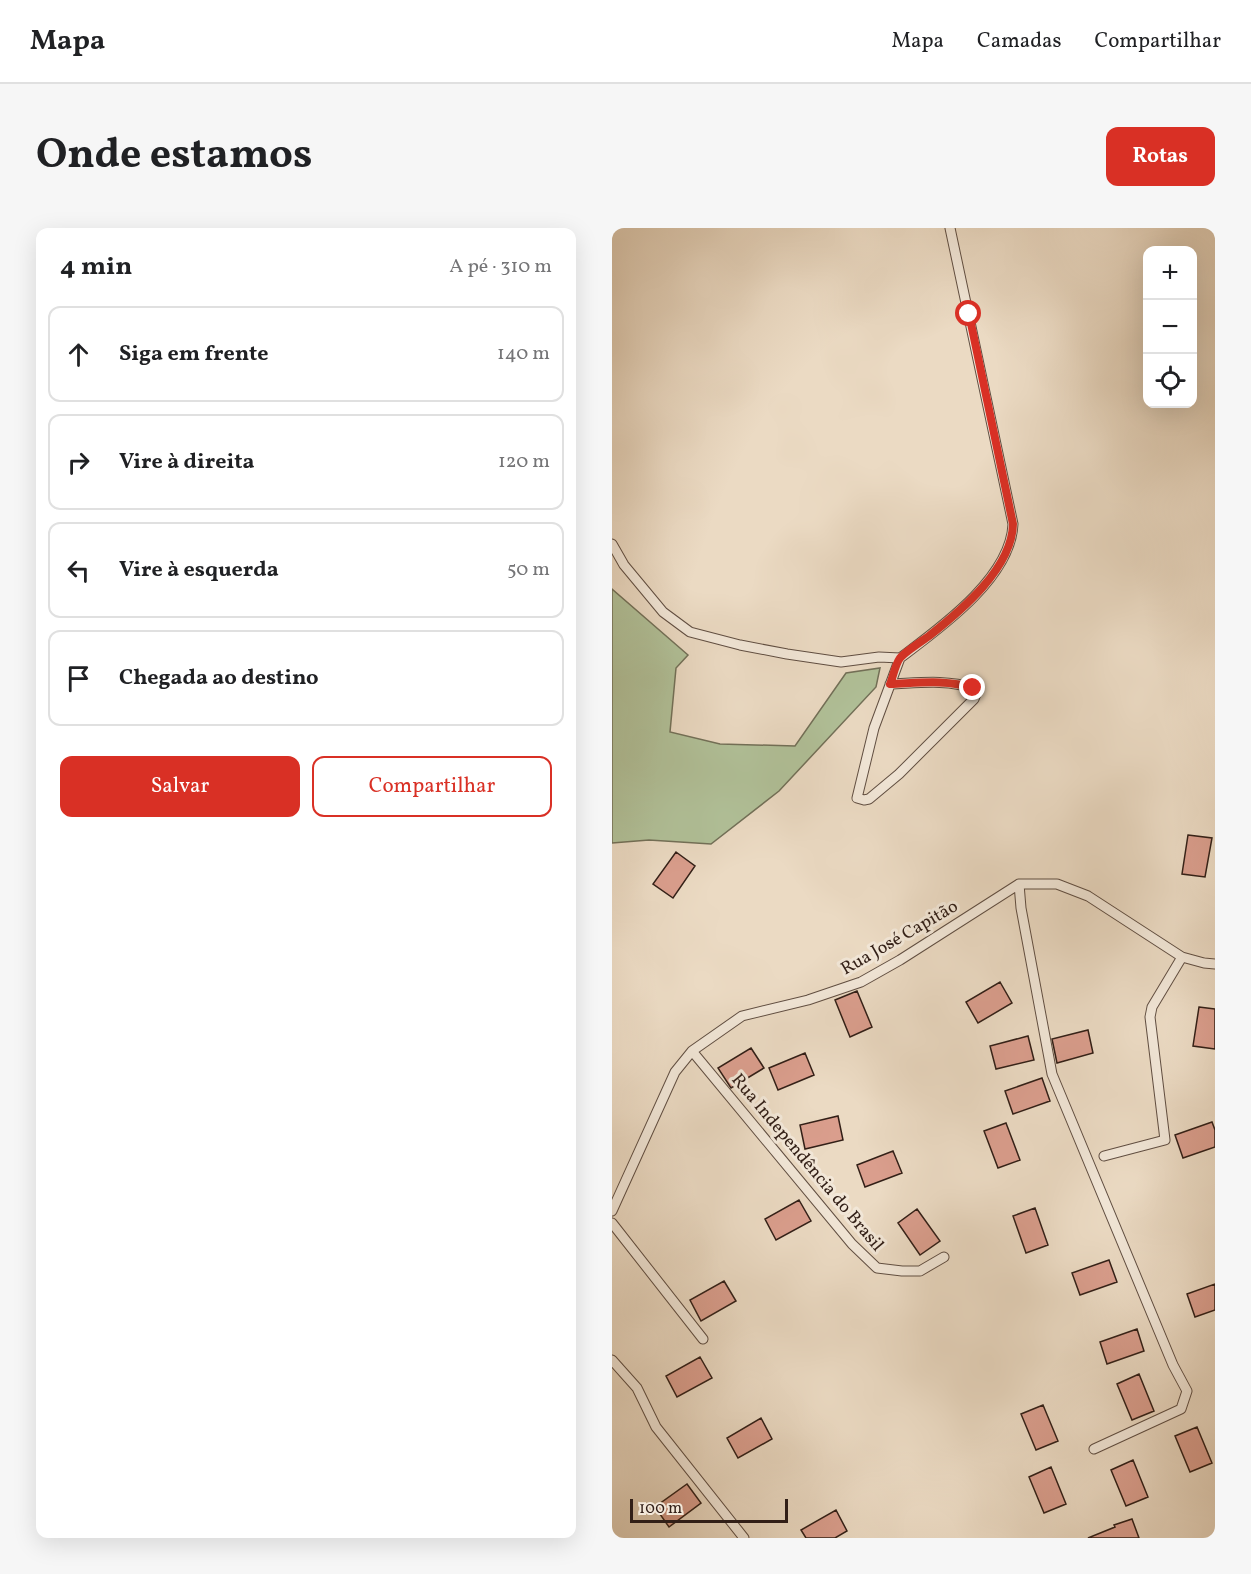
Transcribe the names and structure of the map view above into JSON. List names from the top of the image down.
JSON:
{
  "streets": {
    "street": ["Rua José Capitão", "Rua Independência do Brasil"]
  },
  "crossings": [
    ["Rua José Capitão", "Rua Independência do Brasil"]
  ],
  "scale_bar": "100 m",
  "page": {
    "header": "Mapa",
    "nav": ["Mapa", "Camadas", "Compartilhar"],
    "title": "Onde estamos",
    "buttons": [
      "Rotas",
      ["Salvar", "Compartilhar"]
    ],
    "heading": ["4 min", "A pé · 310 m"],
    "map_buttons": ["+", "−"],
    "list": [
      ["Siga em frente", "140 m"],
      ["Vire à direita", "120 m"],
      ["Vire à esquerda", "50 m"],
      "Chegada ao destino"
    ],
    "scale": "100 m"
  }
}
